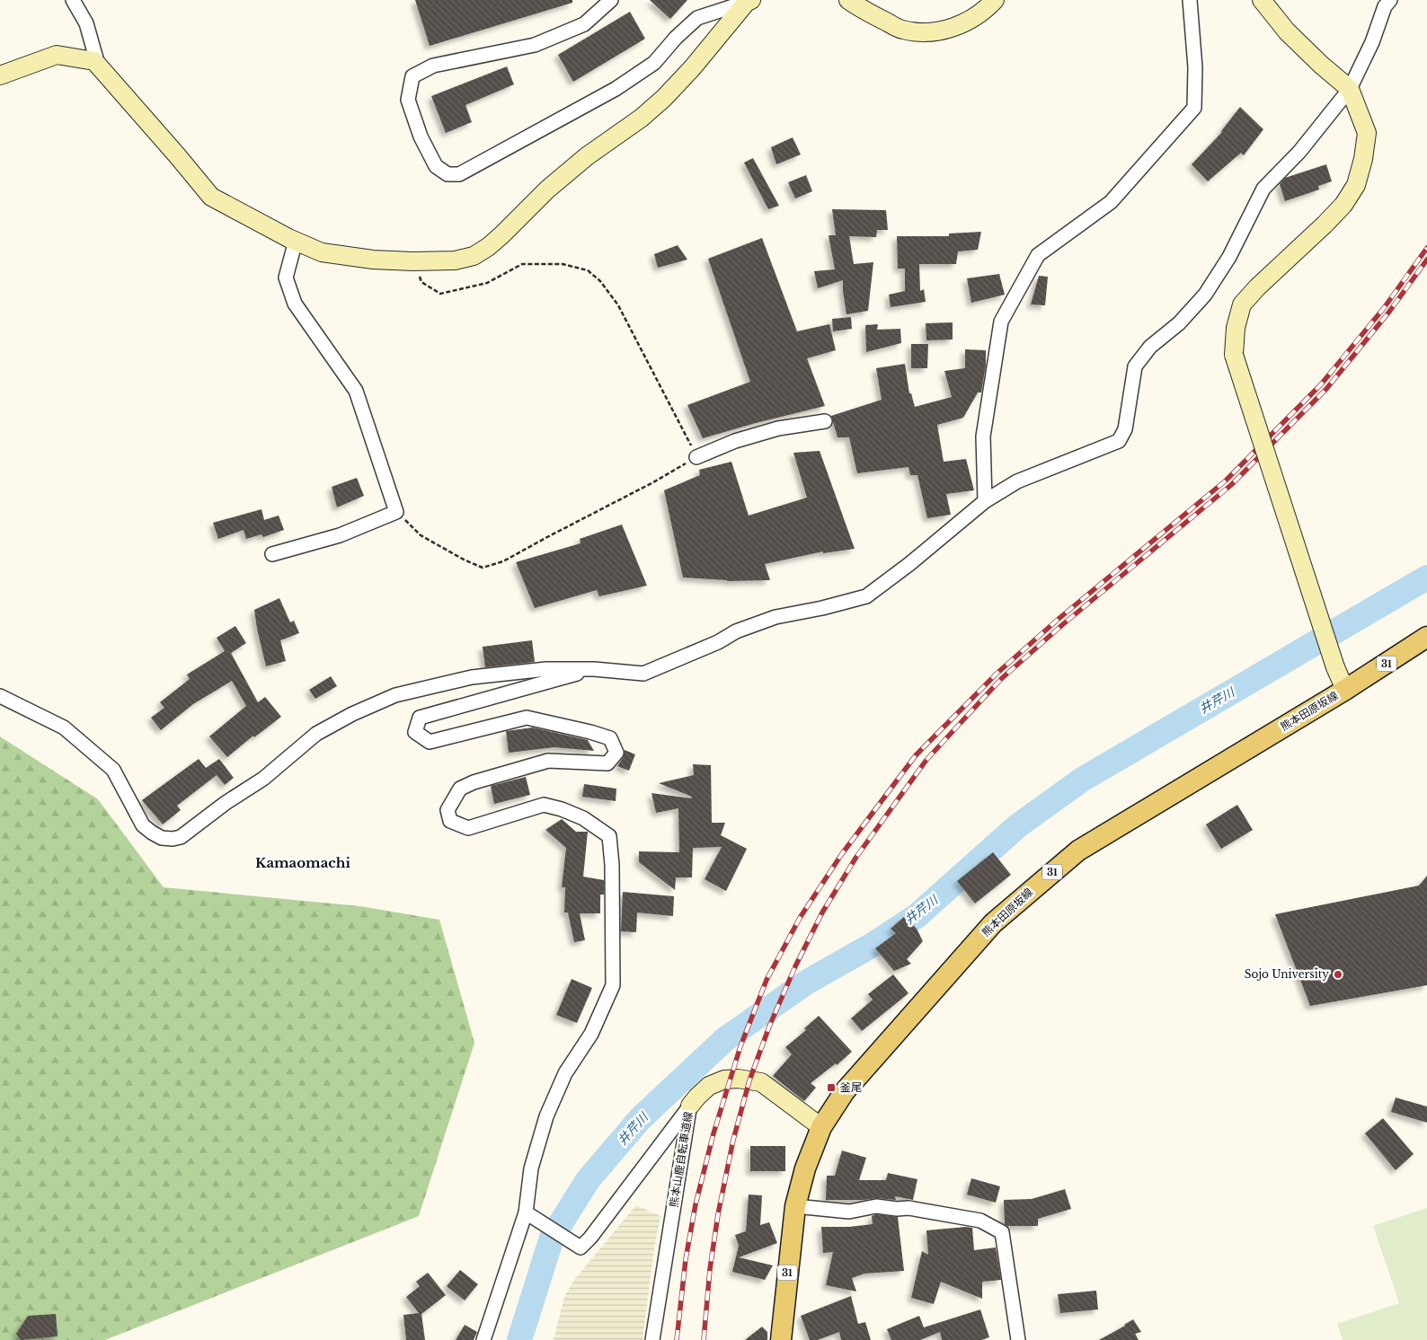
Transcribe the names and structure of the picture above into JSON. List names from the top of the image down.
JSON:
{
  "streets": {
    "main road": ["31", "熊本田原坂線"],
    "street": ["熊本山鹿自転車道線"]
  },
  "crossings": [
    ["熊本田原坂線", "熊本山鹿自転車道線"]
  ],
  "districts": ["Kamaomachi"],
  "water": ["井芹川"],
  "places": {
    "other": ["Sojo University"],
    "transit": ["釜尾"]
  }
}
